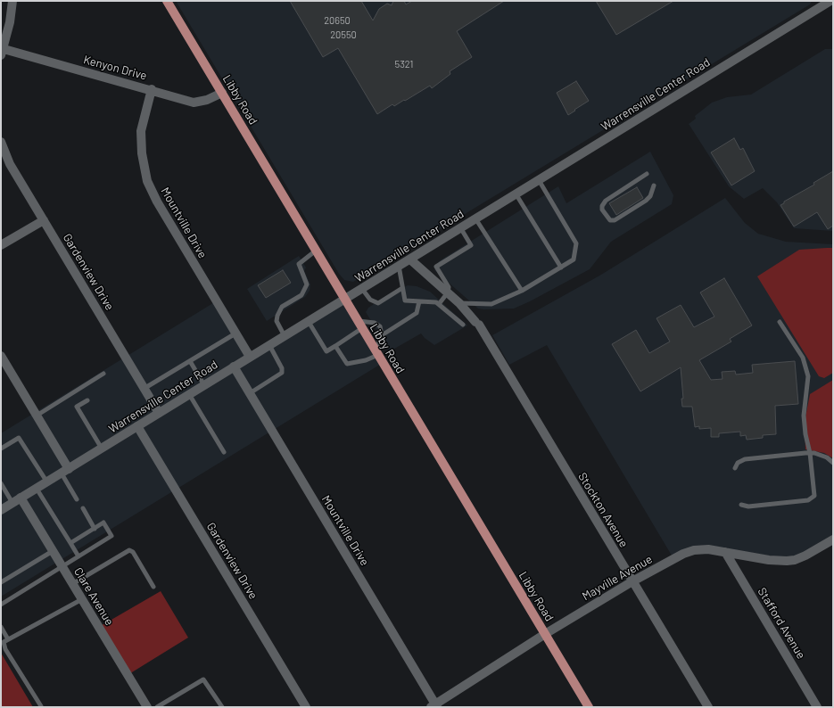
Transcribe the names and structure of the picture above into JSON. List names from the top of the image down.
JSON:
{
  "streets": {
    "main road": ["Libby Road"],
    "street": [
      "Kenyon Drive",
      "Warrensville Center Road",
      "Mountville Drive",
      "Gardenview Drive",
      "Stockton Avenue",
      "Mayville Avenue",
      "Clare Avenue",
      "Stafford Avenue"
    ]
  },
  "crossings": [
    ["Kenyon Drive", "Libby Road"],
    ["Kenyon Drive", "Mountville Drive"],
    ["Warrensville Center Road", "Libby Road"],
    ["Warrensville Center Road", "Mountville Drive"],
    ["Warrensville Center Road", "Gardenview Drive"],
    ["Warrensville Center Road", "Stockton Avenue"],
    ["Warrensville Center Road", "Clare Avenue"],
    ["Libby Road", "Mayville Avenue"],
    ["Mountville Drive", "Mayville Avenue"],
    ["Stockton Avenue", "Mayville Avenue"],
    ["Mayville Avenue", "Stafford Avenue"]
  ],
  "house_numbers": ["20650", "20550", "5321"]
}
